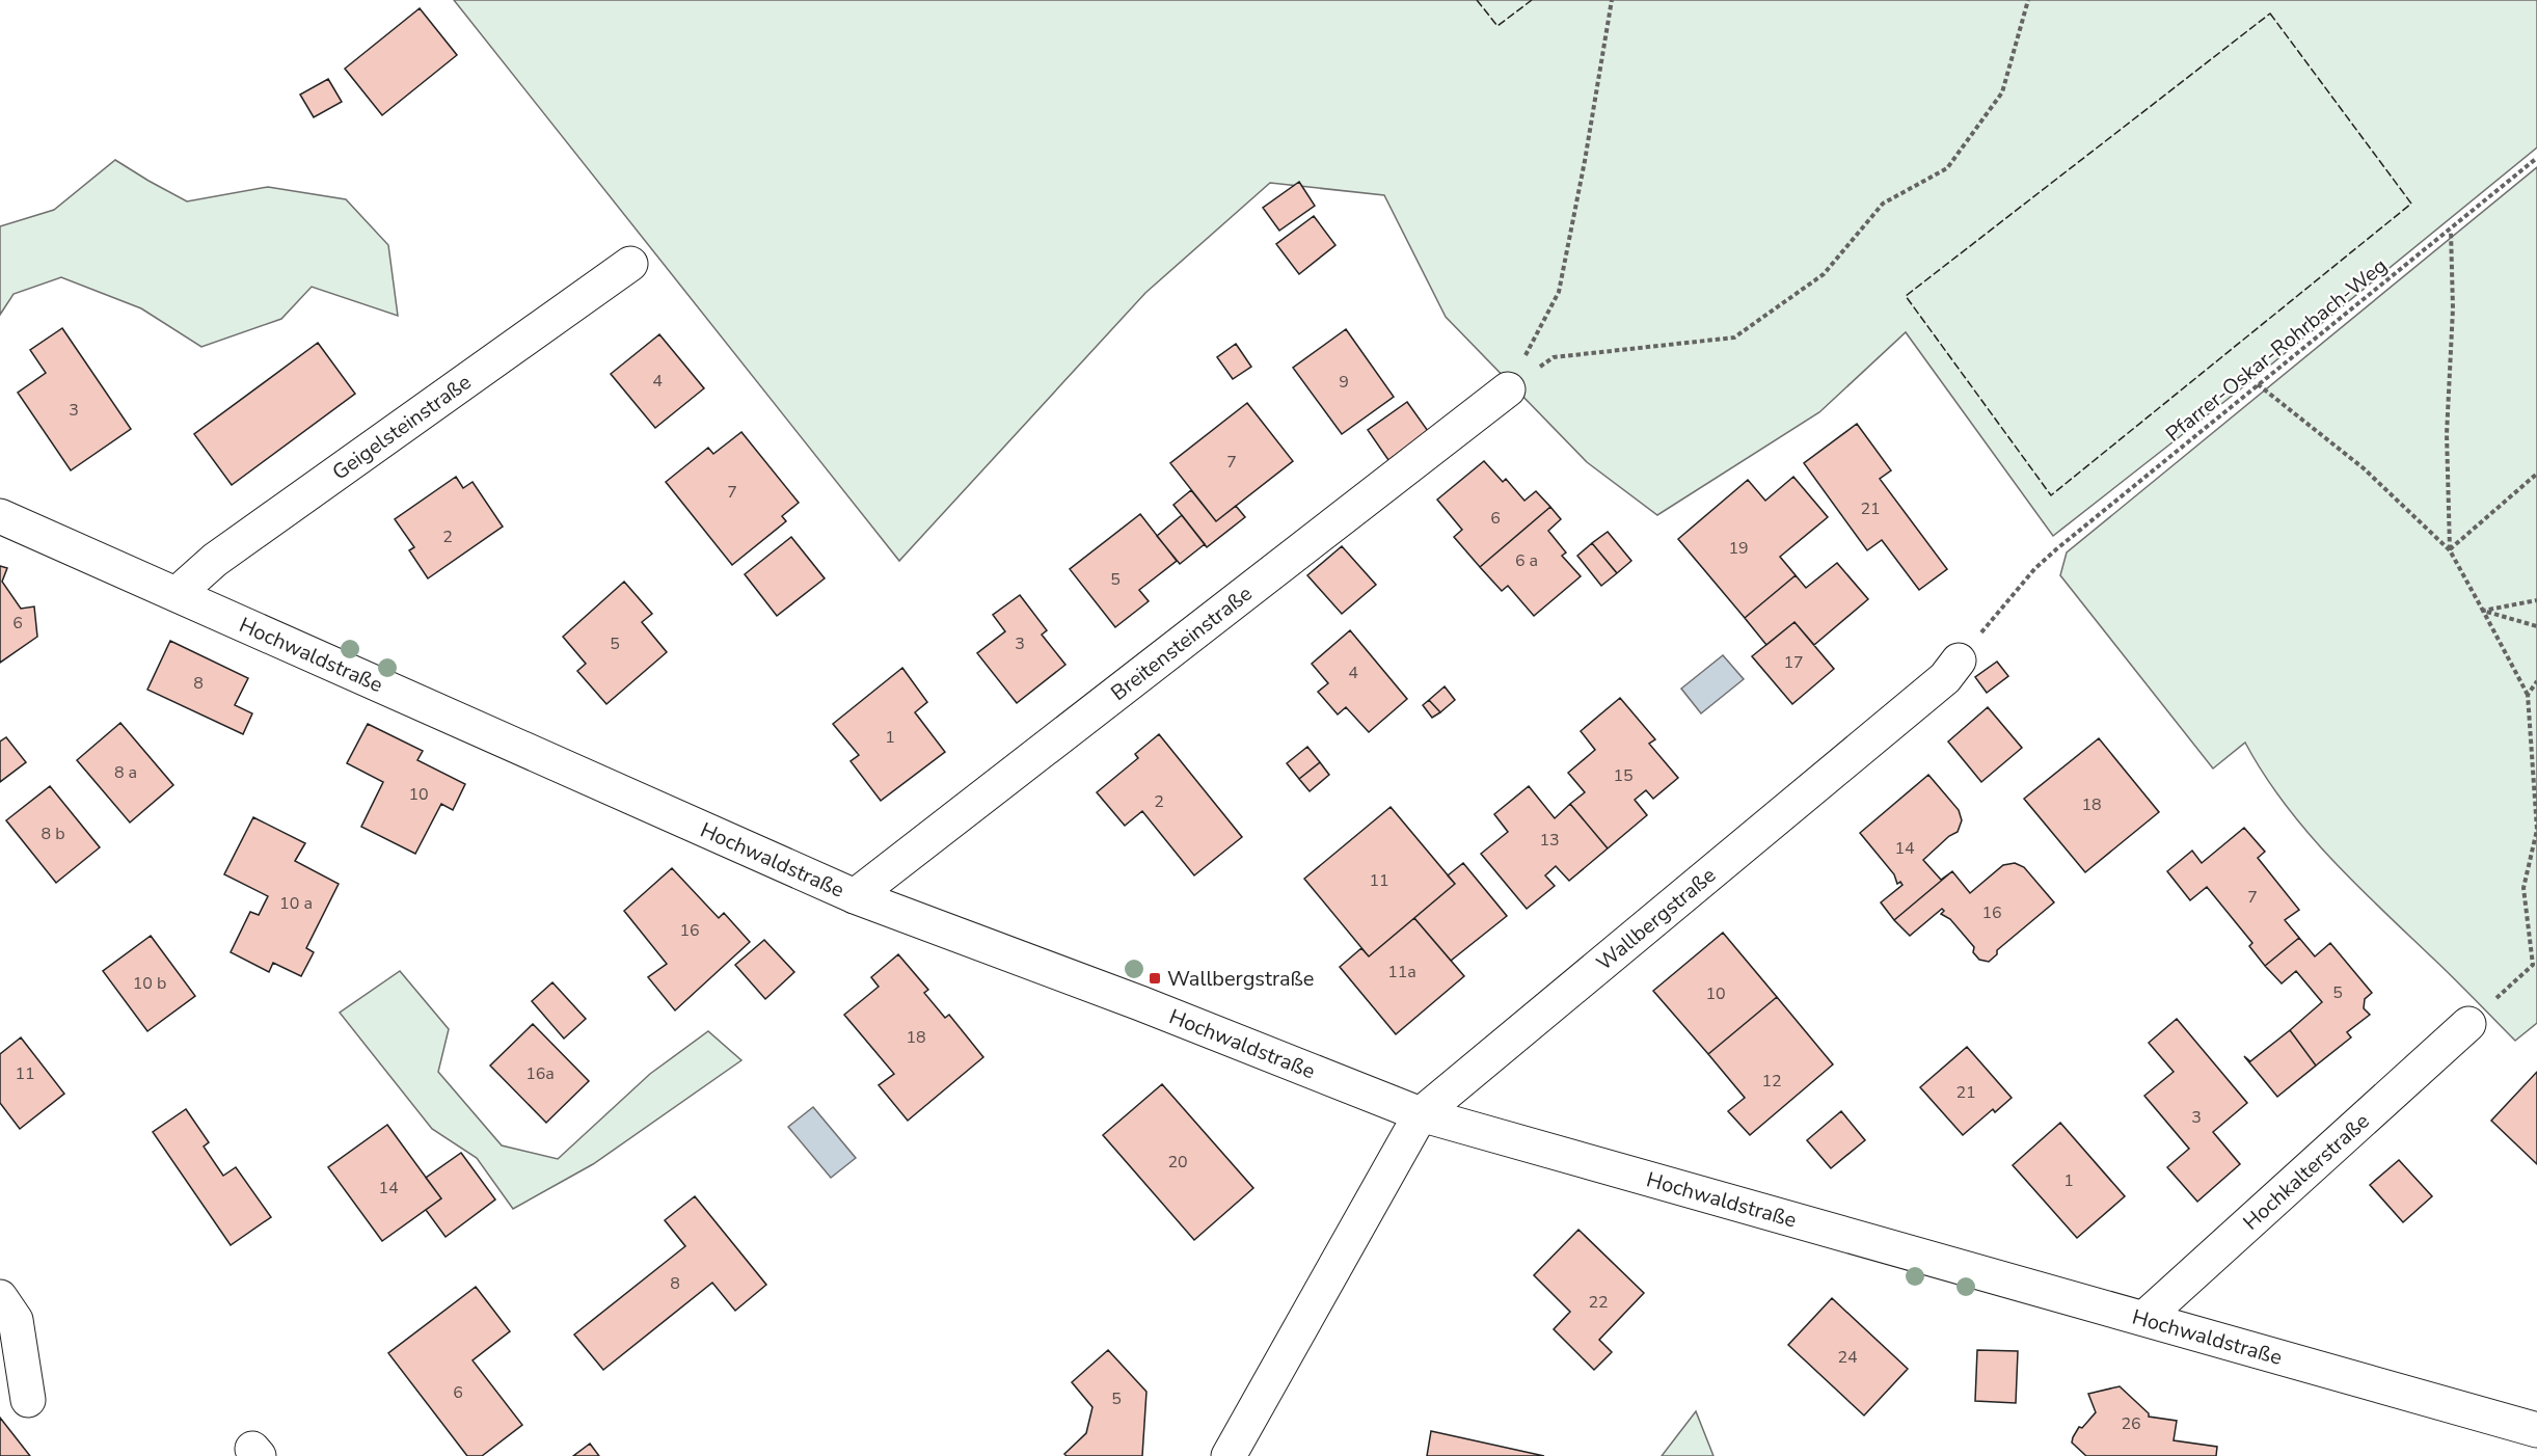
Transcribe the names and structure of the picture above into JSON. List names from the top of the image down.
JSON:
{
  "streets": {
    "street": [
      "Geigelsteinstraße",
      "Breitensteinstraße",
      "Hochwaldstraße",
      "Wallbergstraße",
      "Hochkalterstraße"
    ],
    "path": ["Pfarrer-Oskar-Rohrbach-Weg"]
  },
  "crossings": [
    ["Pfarrer-Oskar-Rohrbach-Weg", "Wallbergstraße"],
    ["Geigelsteinstraße", "Hochwaldstraße"],
    ["Breitensteinstraße", "Hochwaldstraße"],
    ["Hochwaldstraße", "Wallbergstraße"],
    ["Hochwaldstraße", "Hochkalterstraße"]
  ],
  "places": {
    "transit": ["Wallbergstraße"]
  },
  "house_numbers": [
    "4",
    "9",
    "3",
    "7",
    "7",
    "21",
    "6",
    "2",
    "19",
    "6 a",
    "5",
    "6",
    "5",
    "3",
    "17",
    "4",
    "8",
    "1",
    "8 a",
    "15",
    "10",
    "2",
    "18",
    "8 b",
    "13",
    "14",
    "11",
    "7",
    "10 a",
    "16",
    "16",
    "11a",
    "10 b",
    "5",
    "10",
    "18",
    "11",
    "16a",
    "12",
    "21",
    "3",
    "20",
    "1",
    "14",
    "8",
    "22",
    "24",
    "6",
    "5",
    "26"
  ]
}
